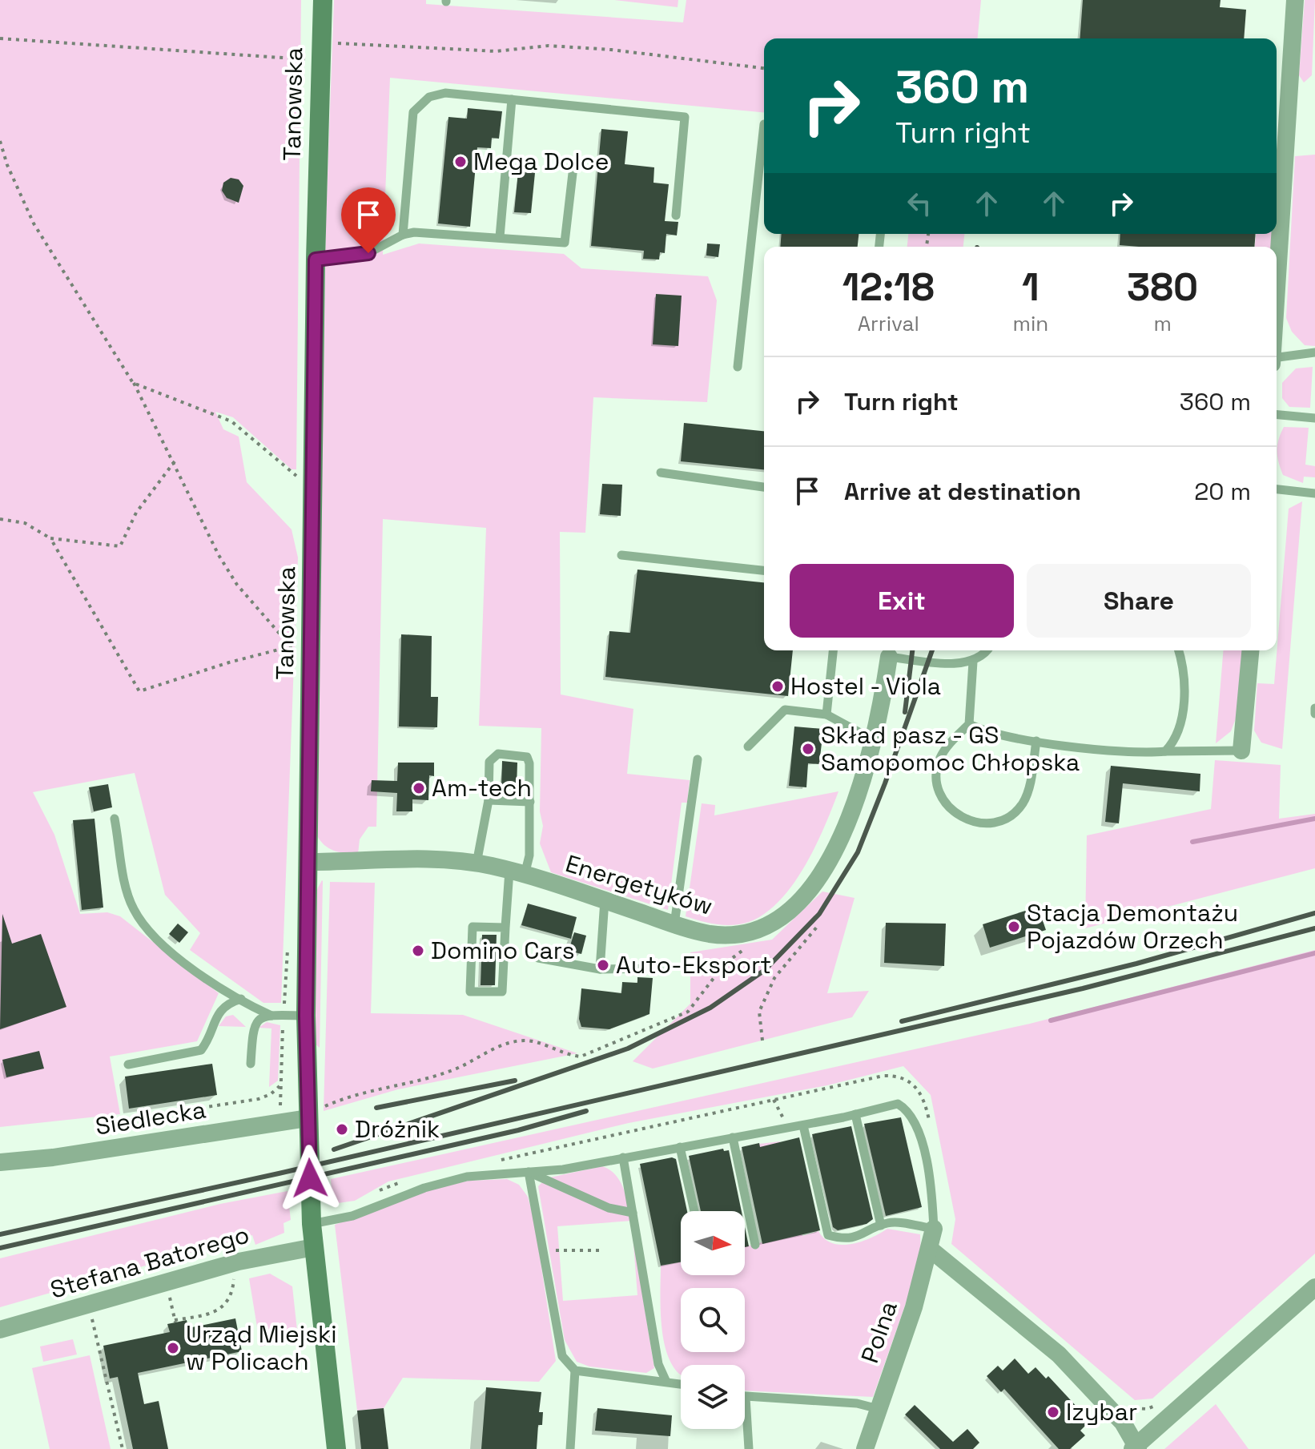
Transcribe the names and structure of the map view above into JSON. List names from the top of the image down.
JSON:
{
  "streets": {
    "main road": ["Tanowska"],
    "street": [
      "Energetyków",
      "Siedlecka",
      "Stefana Batorego",
      "Polna"
    ]
  },
  "crossings": [
    ["Tanowska", "Energetyków"],
    ["Tanowska", "Siedlecka"],
    ["Tanowska", "Stefana Batorego"]
  ],
  "places": [
    "Mega Dolce",
    "Hostel - Viola",
    "Skład pasz - GS Samopomoc Chłopska",
    "Am-tech",
    "Stacja Demontażu Pojazdów Orzech",
    "Domino Cars",
    "Auto-Eksport",
    "Dróżnik",
    "Urząd Miejski w Policach",
    "Izybar"
  ],
  "north": "right",
  "page": {
    "turn": ["360 m", "Turn right"],
    "eta": [
      "12:18",
      "Arrival",
      "1",
      "min",
      "380",
      "m"
    ],
    "list": [
      {
        "name": "Turn right",
        "value": "360 m"
      },
      {
        "name": "Arrive at destination",
        "value": "20 m"
      }
    ],
    "buttons": ["Exit", "Share"]
  }
}
